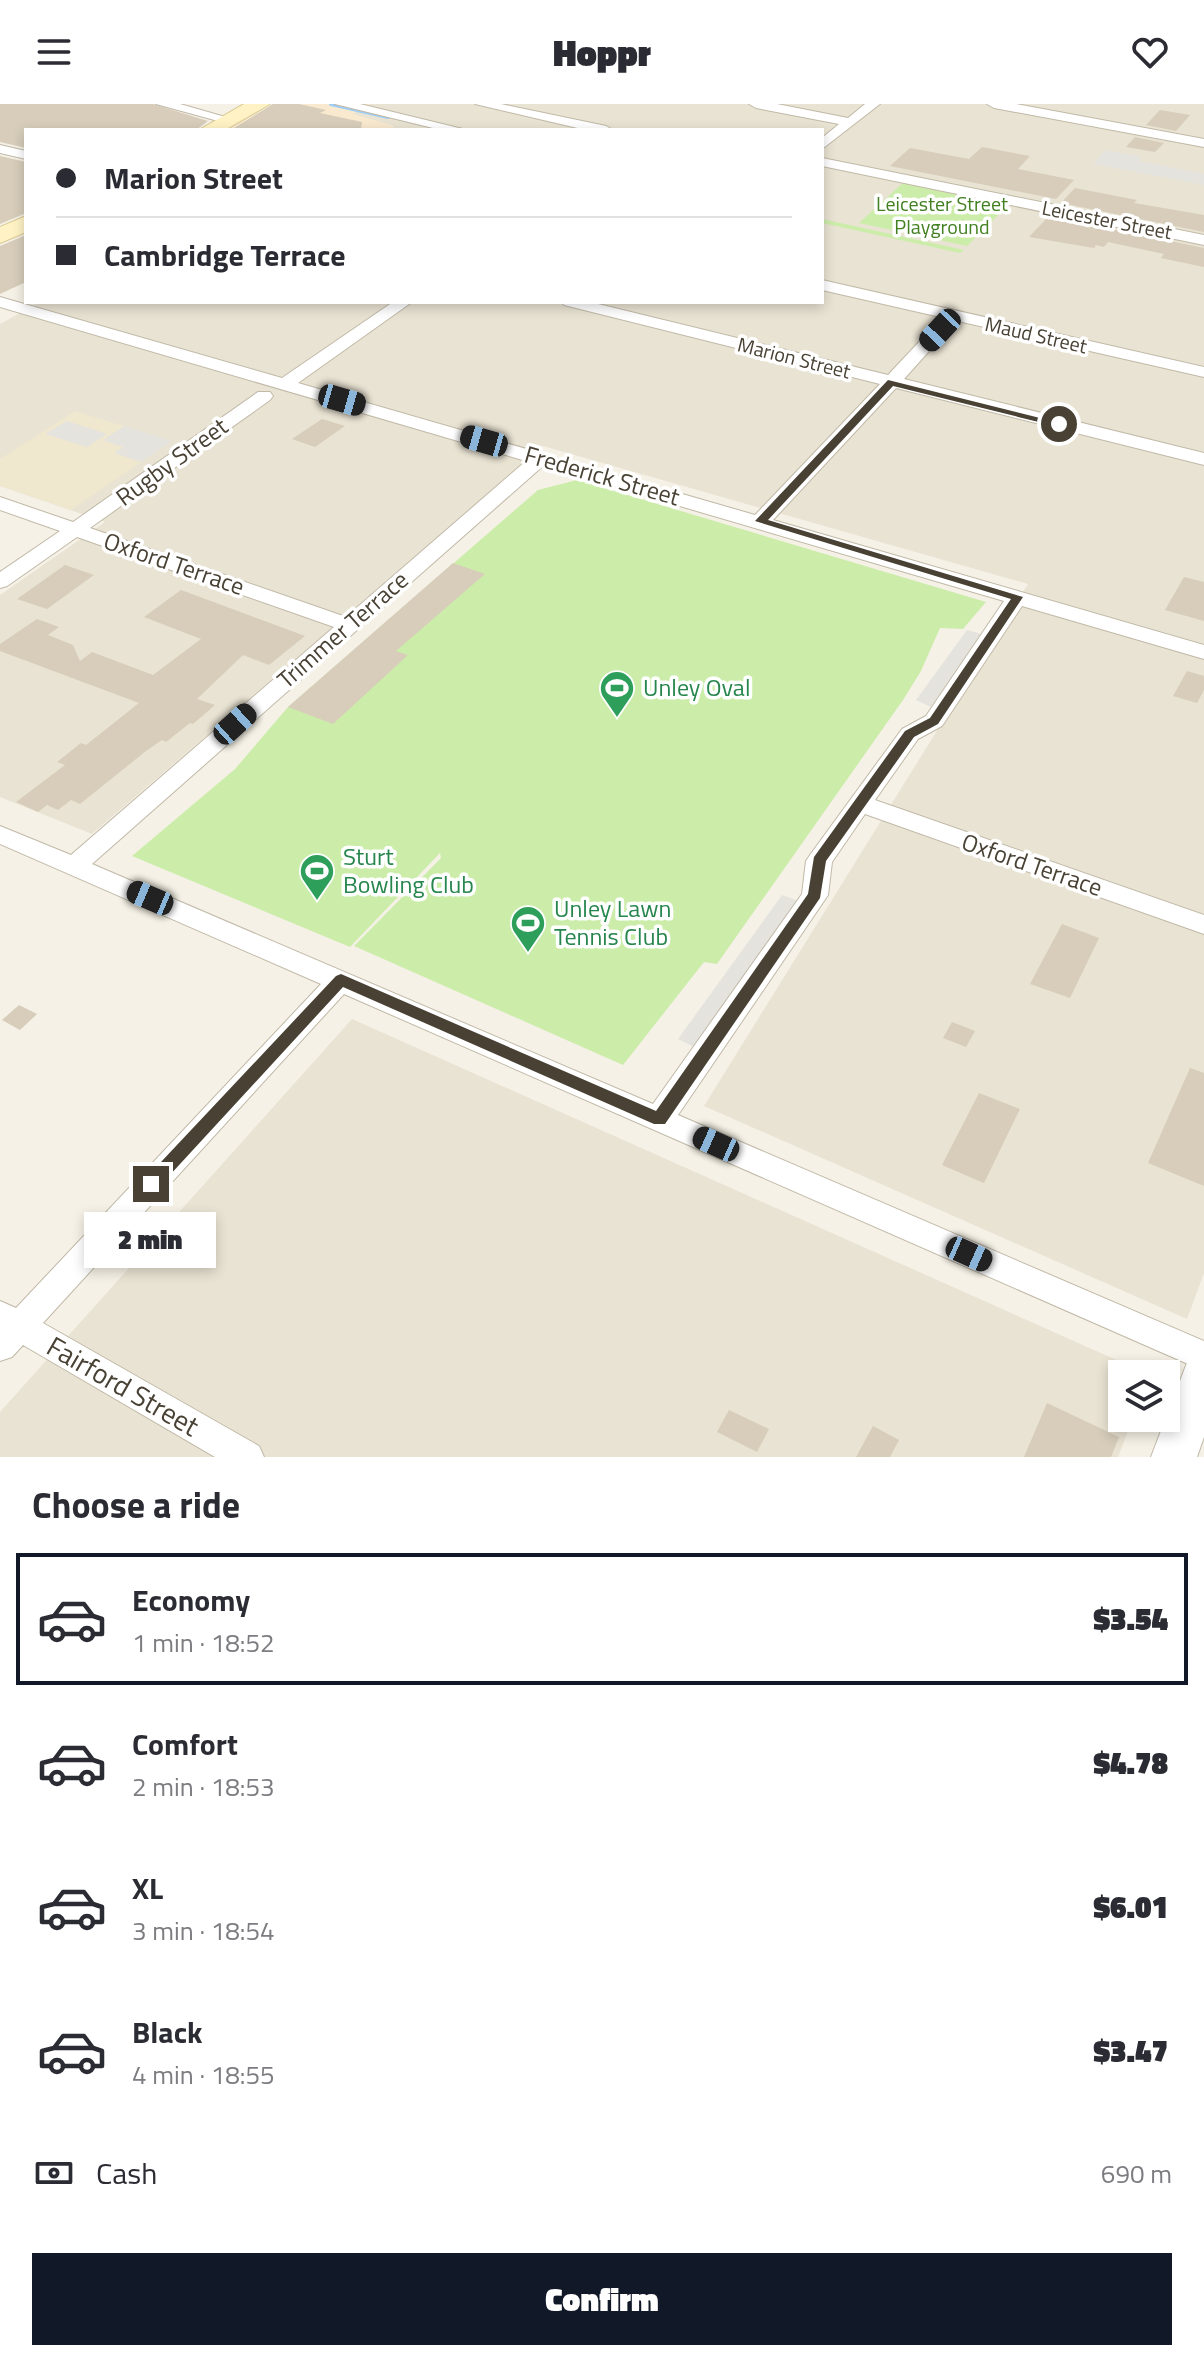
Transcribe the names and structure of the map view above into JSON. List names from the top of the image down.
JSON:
{
  "streets": {
    "street": [
      "Leicester Street",
      "Maud Street",
      "Marion Street",
      "Rugby Street",
      "Frederick Street",
      "Oxford Terrace",
      "Trimmer Terrace",
      "Fairford Street"
    ]
  },
  "crossings": [
    ["Rugby Street", "Oxford Terrace"],
    ["Frederick Street", "Trimmer Terrace"],
    ["Oxford Terrace", "Trimmer Terrace"]
  ],
  "parks": ["Leicester Street Playground"],
  "places": {
    "sports": ["Unley Oval", "Sturt Bowling Club", "Unley Lawn Tennis Club"]
  },
  "page": {
    "header": "Hoppr",
    "banner": ["Marion Street", "Cambridge Terrace"],
    "bubble": "2 min",
    "heading": "Choose a ride",
    "list": [
      {
        "name": "Economy",
        "note": "1 min · 18:52",
        "value": "$3.54"
      },
      {
        "name": "Comfort",
        "note": "2 min · 18:53",
        "value": "$4.78"
      },
      {
        "name": "XL",
        "note": "3 min · 18:54",
        "value": "$6.01"
      },
      {
        "name": "Black",
        "note": "4 min · 18:55",
        "value": "$3.47"
      }
    ],
    "pay": ["Cash", "690 m"],
    "buttons": "Confirm"
  }
}
